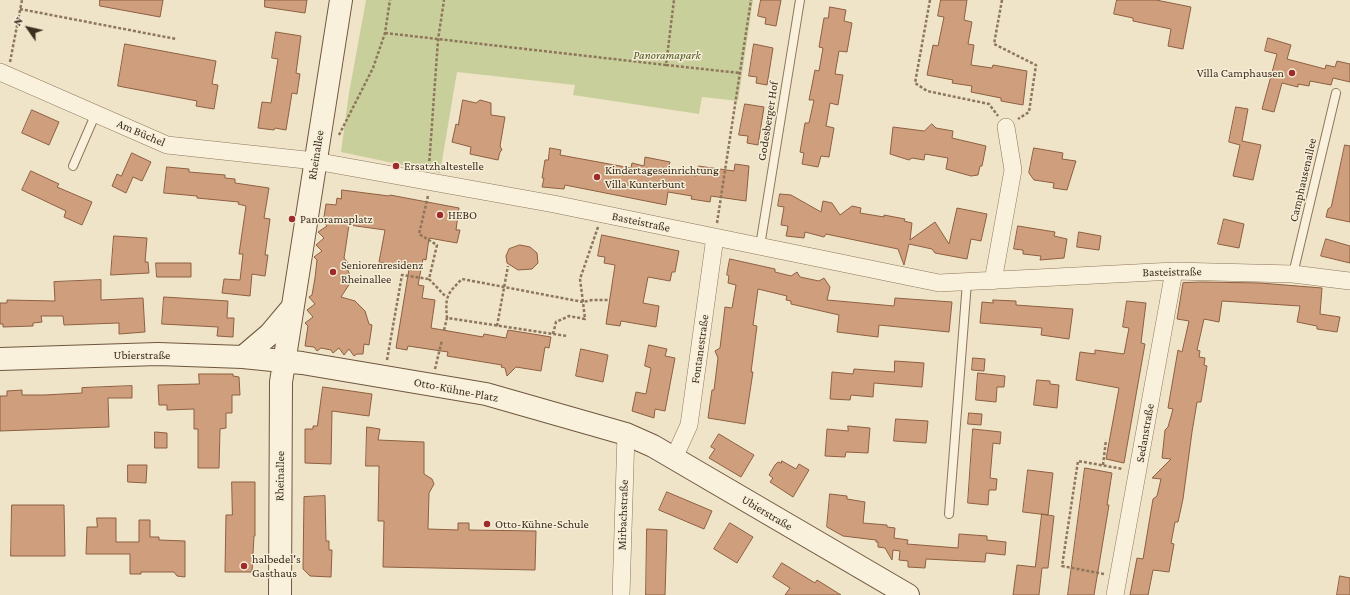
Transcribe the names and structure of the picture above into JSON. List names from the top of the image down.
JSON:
{
  "streets": {
    "main road": ["Rheinallee", "Ubierstraße", "Otto-Kühne-Platz"],
    "street": [
      "Am Büchel",
      "Basteistraße",
      "Fontanestraße",
      "Sedanstraße",
      "Mirbachstraße"
    ],
    "lane": ["Godesberger Hof", "Camphausenallee"]
  },
  "crossings": [
    ["Godesberger Hof", "Basteistraße"],
    ["Am Büchel", "Rheinallee"],
    ["Am Büchel", "Basteistraße"],
    ["Rheinallee", "Basteistraße"],
    ["Rheinallee", "Ubierstraße"],
    ["Rheinallee", "Otto-Kühne-Platz"],
    ["Camphausenallee", "Basteistraße"],
    ["Basteistraße", "Fontanestraße"],
    ["Basteistraße", "Sedanstraße"],
    ["Fontanestraße", "Ubierstraße"],
    ["Ubierstraße", "Otto-Kühne-Platz"],
    ["Ubierstraße", "Mirbachstraße"],
    ["Otto-Kühne-Platz", "Mirbachstraße"]
  ],
  "parks": ["Panoramapark"],
  "places": [
    "Villa Camphausen",
    "Ersatzhaltestelle",
    "Kindertageseinrichtung Villa Kunterbunt",
    "HEBO",
    "Panoramaplatz",
    "Seniorenresidenz Rheinallee",
    "Otto-Kühne-Schule",
    "halbedel's Gasthaus"
  ],
  "north": "top left"
}
